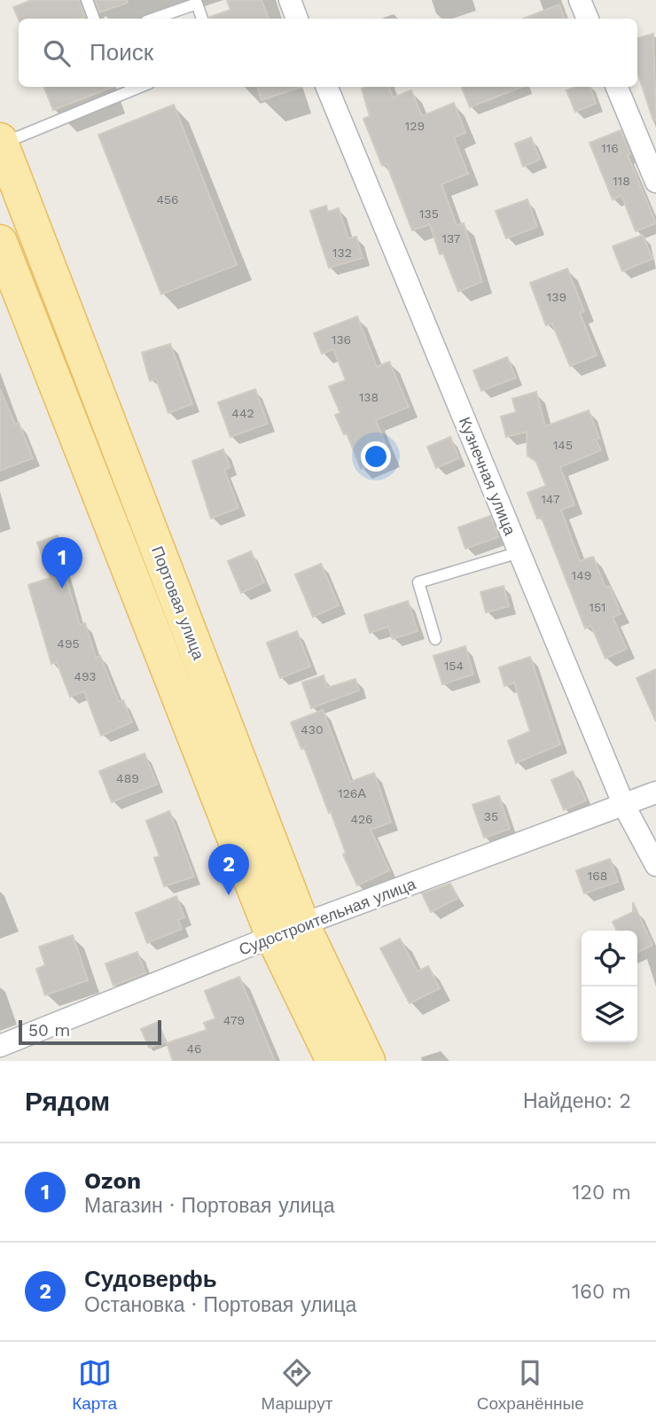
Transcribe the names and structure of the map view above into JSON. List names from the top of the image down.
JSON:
{
  "streets": {
    "main road": ["Портовая улица"],
    "street": ["Кузнечная улица", "Судостроительная улица"]
  },
  "crossings": [
    ["Кузнечная улица", "Судостроительная улица"],
    ["Портовая улица", "Судостроительная улица"]
  ],
  "house_numbers": [
    "129",
    "116",
    "118",
    "456",
    "135",
    "137",
    "132",
    "139",
    "136",
    "138",
    "442",
    "145",
    "147",
    "149",
    "151",
    "495",
    "154",
    "493",
    "430",
    "489",
    "126А",
    "35",
    "426",
    "168",
    "479",
    "46"
  ],
  "scale_bar": "50 m",
  "page": {
    "search": "Поиск",
    "pins": ["1", "2"],
    "scale": "50 m",
    "heading": ["Рядом", "Найдено: 2"],
    "list": [
      {
        "mark": "1",
        "name": "Ozon",
        "note": "Магазин · Портовая улица",
        "value": "120 m"
      },
      {
        "mark": "2",
        "name": "Судоверфь",
        "note": "Остановка · Портовая улица",
        "value": "160 m"
      }
    ],
    "nav": ["Карта", "Маршрут", "Сохранённые"]
  }
}
